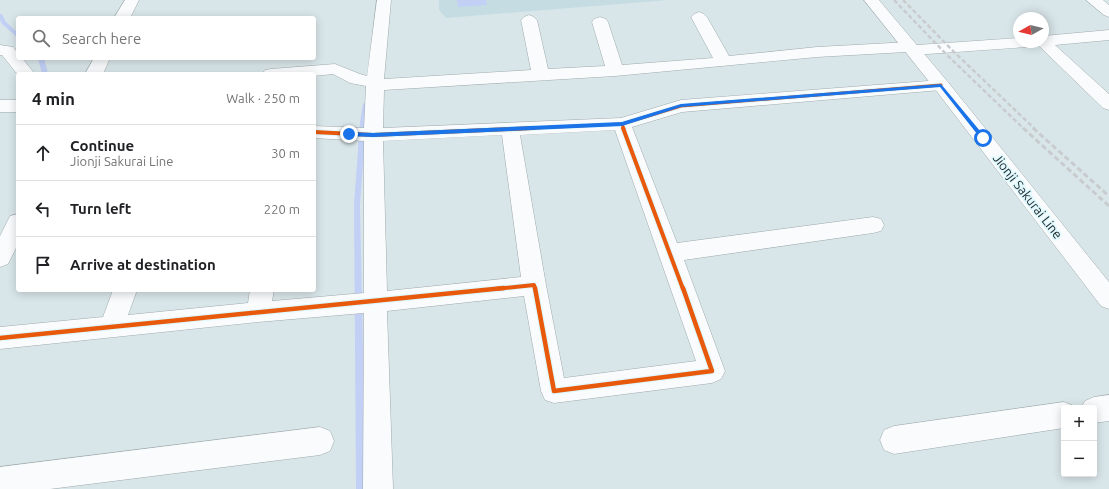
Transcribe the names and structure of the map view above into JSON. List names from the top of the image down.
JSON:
{
  "streets": {
    "street": ["Jionji Sakurai Line"]
  },
  "north": "left",
  "page": {
    "search": "Search here",
    "heading": ["4 min", "Walk · 250 m"],
    "list": [
      ["Continue", "Jionji Sakurai Line", "30 m"],
      ["Turn left", "220 m"],
      "Arrive at destination"
    ],
    "map_buttons": ["+", "−"]
  }
}
